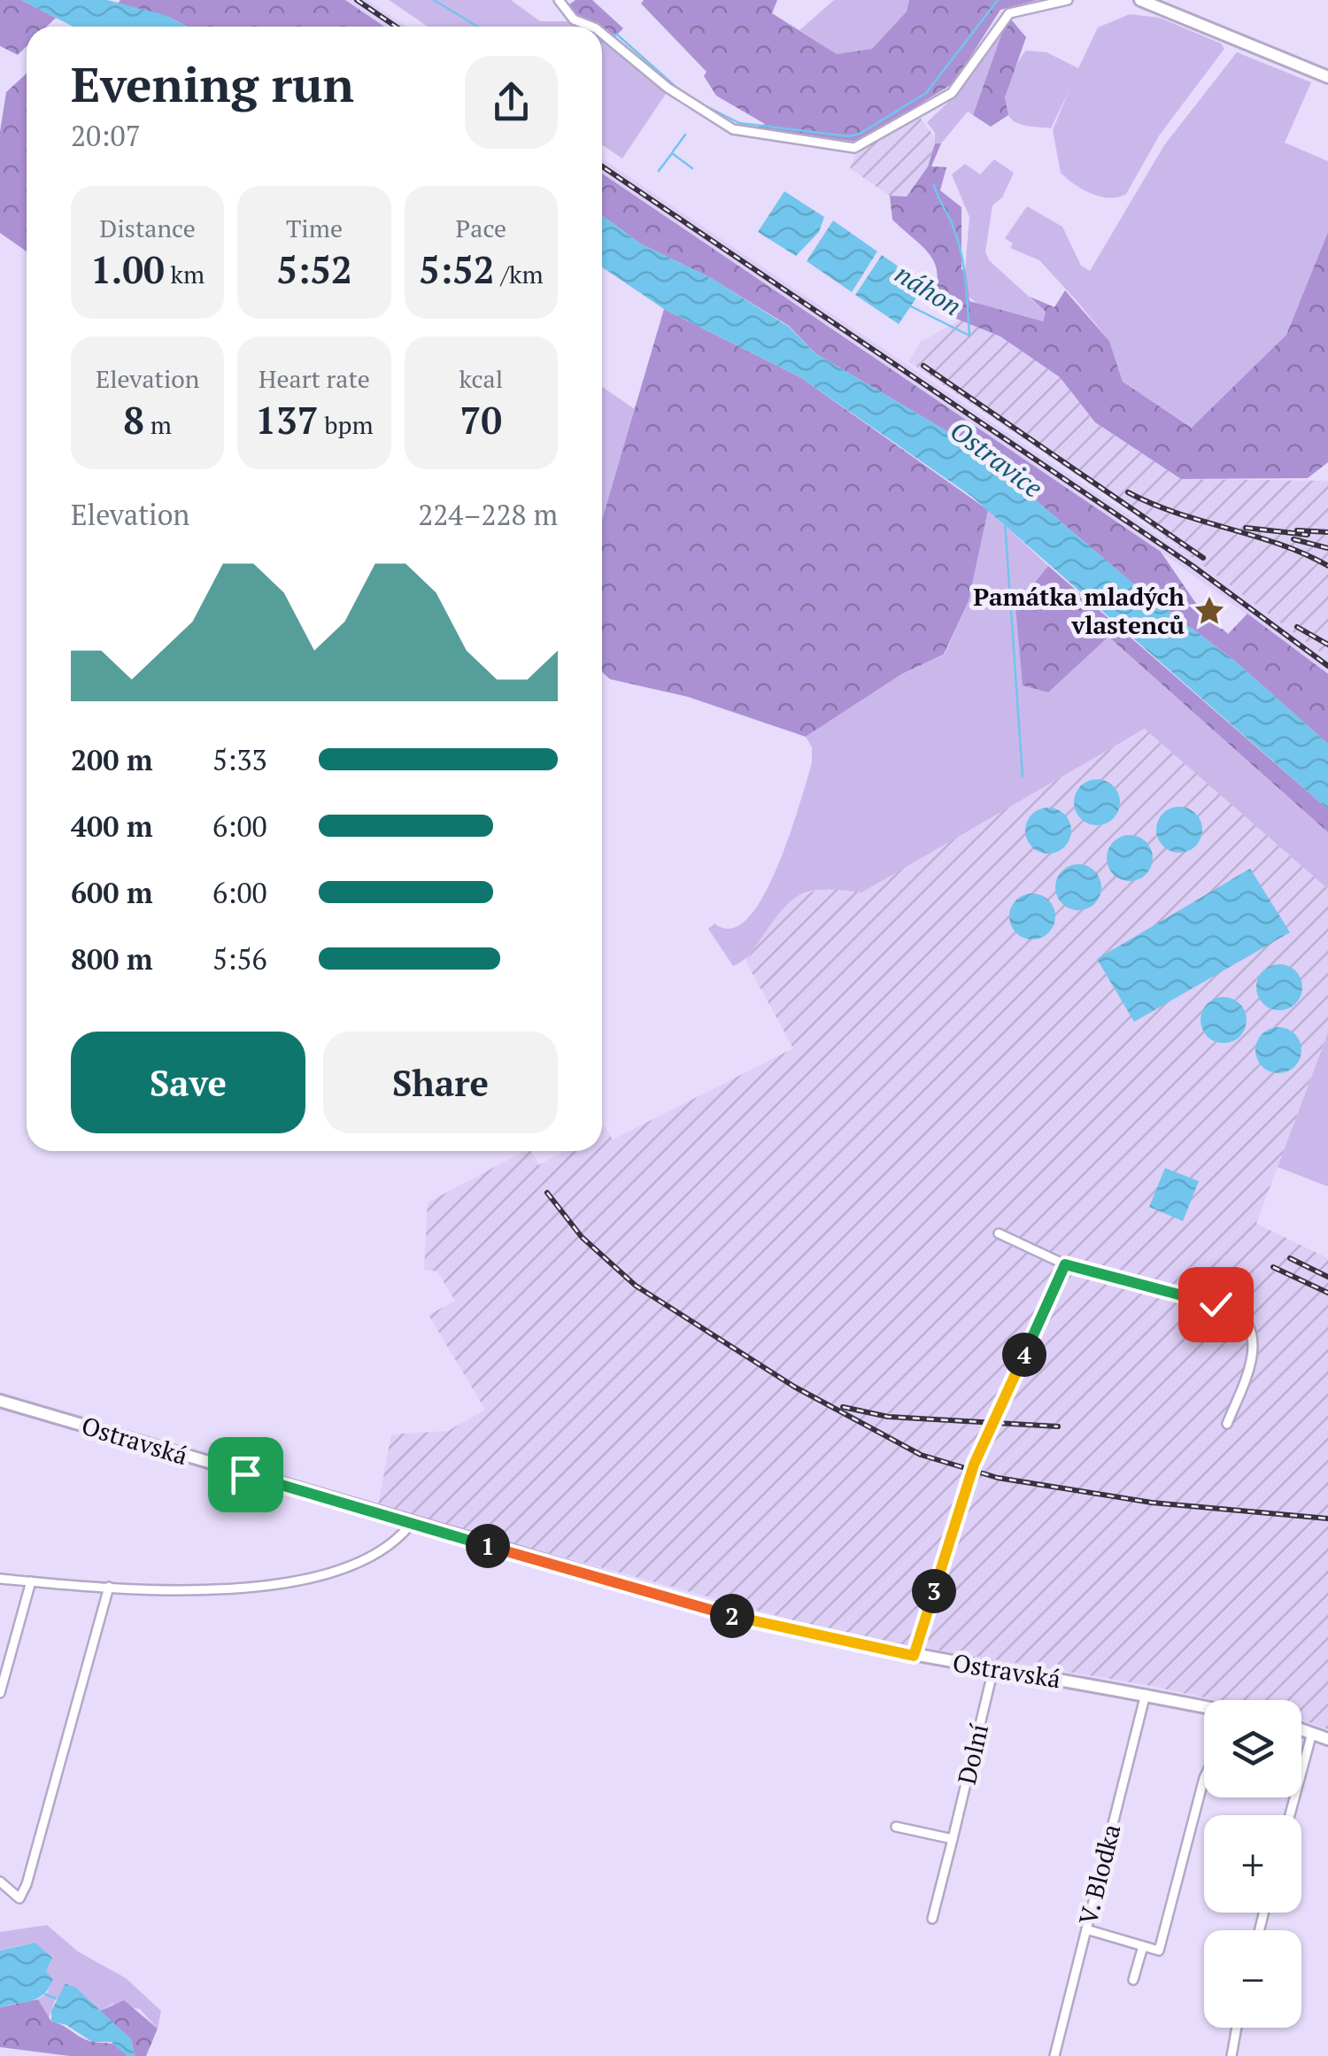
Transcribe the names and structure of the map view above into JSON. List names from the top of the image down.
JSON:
{
  "streets": {
    "street": ["Ostravská", "Dolní", "V. Blodka"]
  },
  "crossings": [
    ["Ostravská", "Dolní"],
    ["Ostravská", "V. Blodka"]
  ],
  "water": ["náhon", "Ostravice"],
  "places": {
    "place": ["Památka mladých vlastenců"]
  },
  "page": {
    "heading": ["Evening run", "20:07"],
    "stats": [
      ["Distance", "1.00 km"],
      ["Time", "5:52"],
      ["Pace", "5:52 /km"],
      ["Elevation", "8 m"],
      ["Heart rate", "137 bpm"],
      ["kcal", "70"]
    ],
    "chart": ["Elevation", "224–228 m"],
    "list": [
      {
        "name": "200 m",
        "note": "5:33"
      },
      {
        "name": "400 m",
        "note": "6:00"
      },
      {
        "name": "600 m",
        "note": "6:00"
      },
      {
        "name": "800 m",
        "note": "5:56"
      }
    ],
    "buttons": ["Save", "Share"],
    "pins": [
      "4",
      "1",
      "3",
      "2"
    ],
    "map_buttons": ["+", "−"]
  }
}
